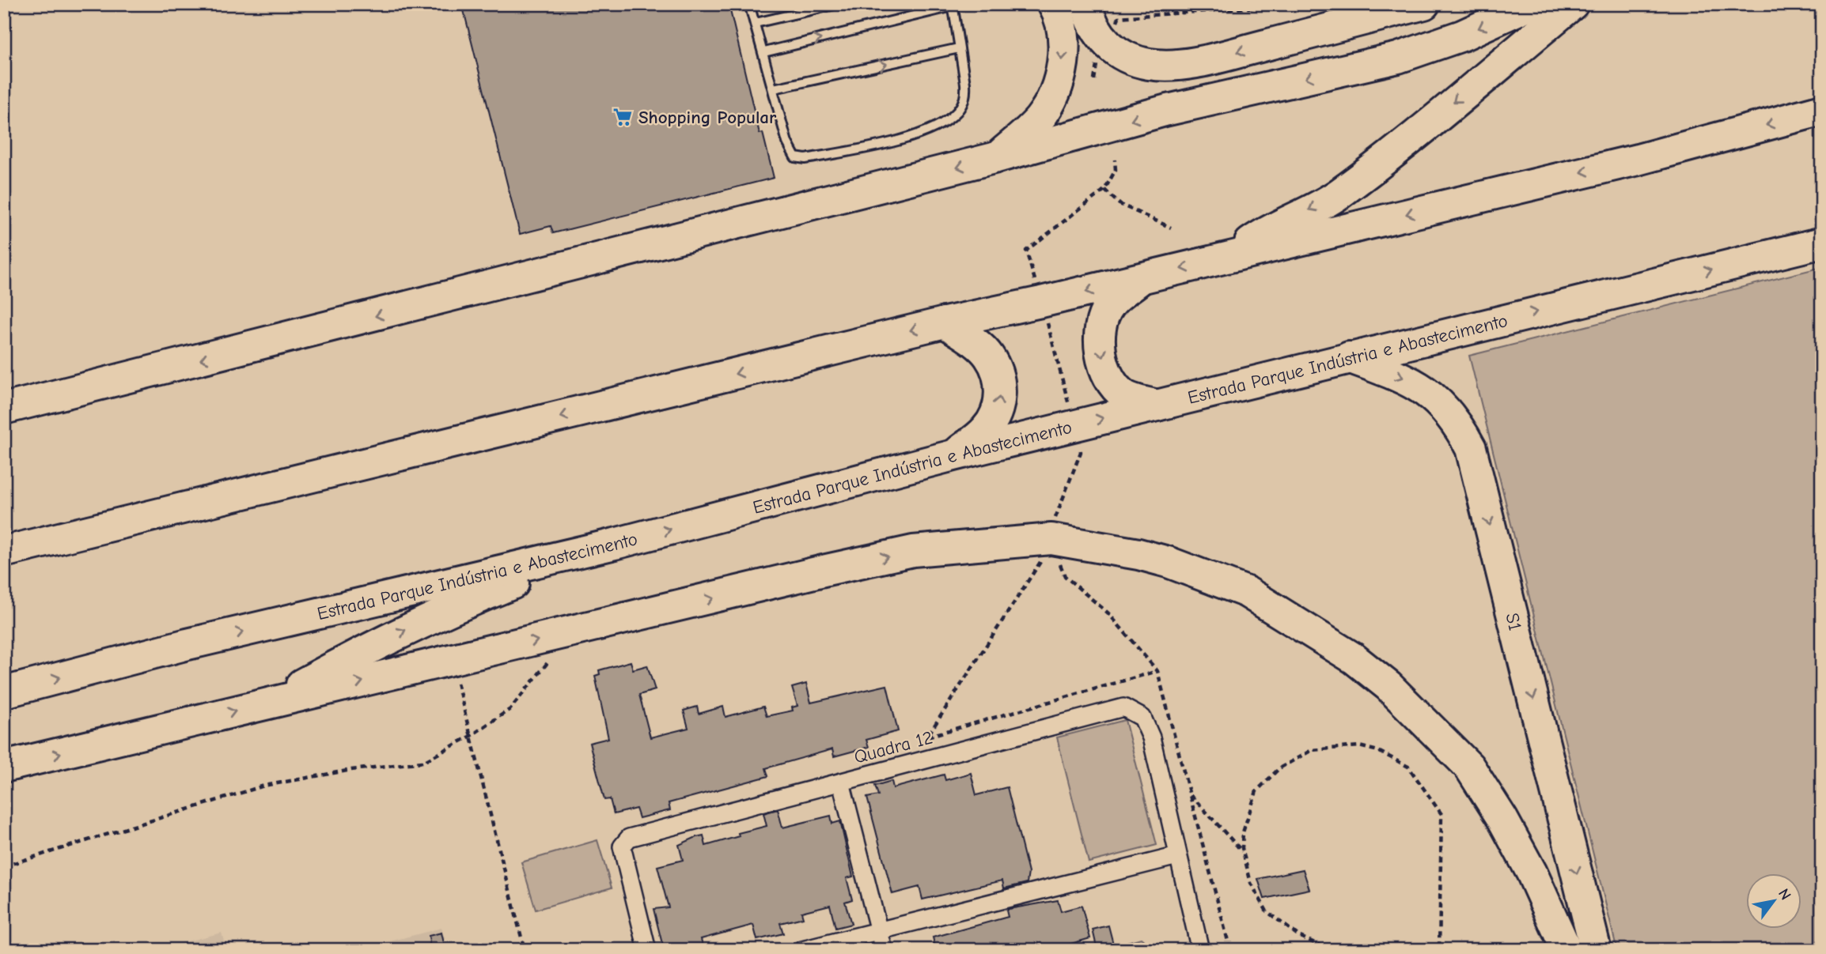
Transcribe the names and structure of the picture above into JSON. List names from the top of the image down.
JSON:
{
  "streets": {
    "highway": ["Estrada Parque Indústria e Abastecimento", "S1"],
    "street": ["Quadra 12"]
  },
  "crossings": [
    ["Estrada Parque Indústria e Abastecimento", "S1"]
  ],
  "one_way": ["S1"],
  "places": {
    "supermarket": ["Shopping Popular"]
  },
  "north": "top right"
}
